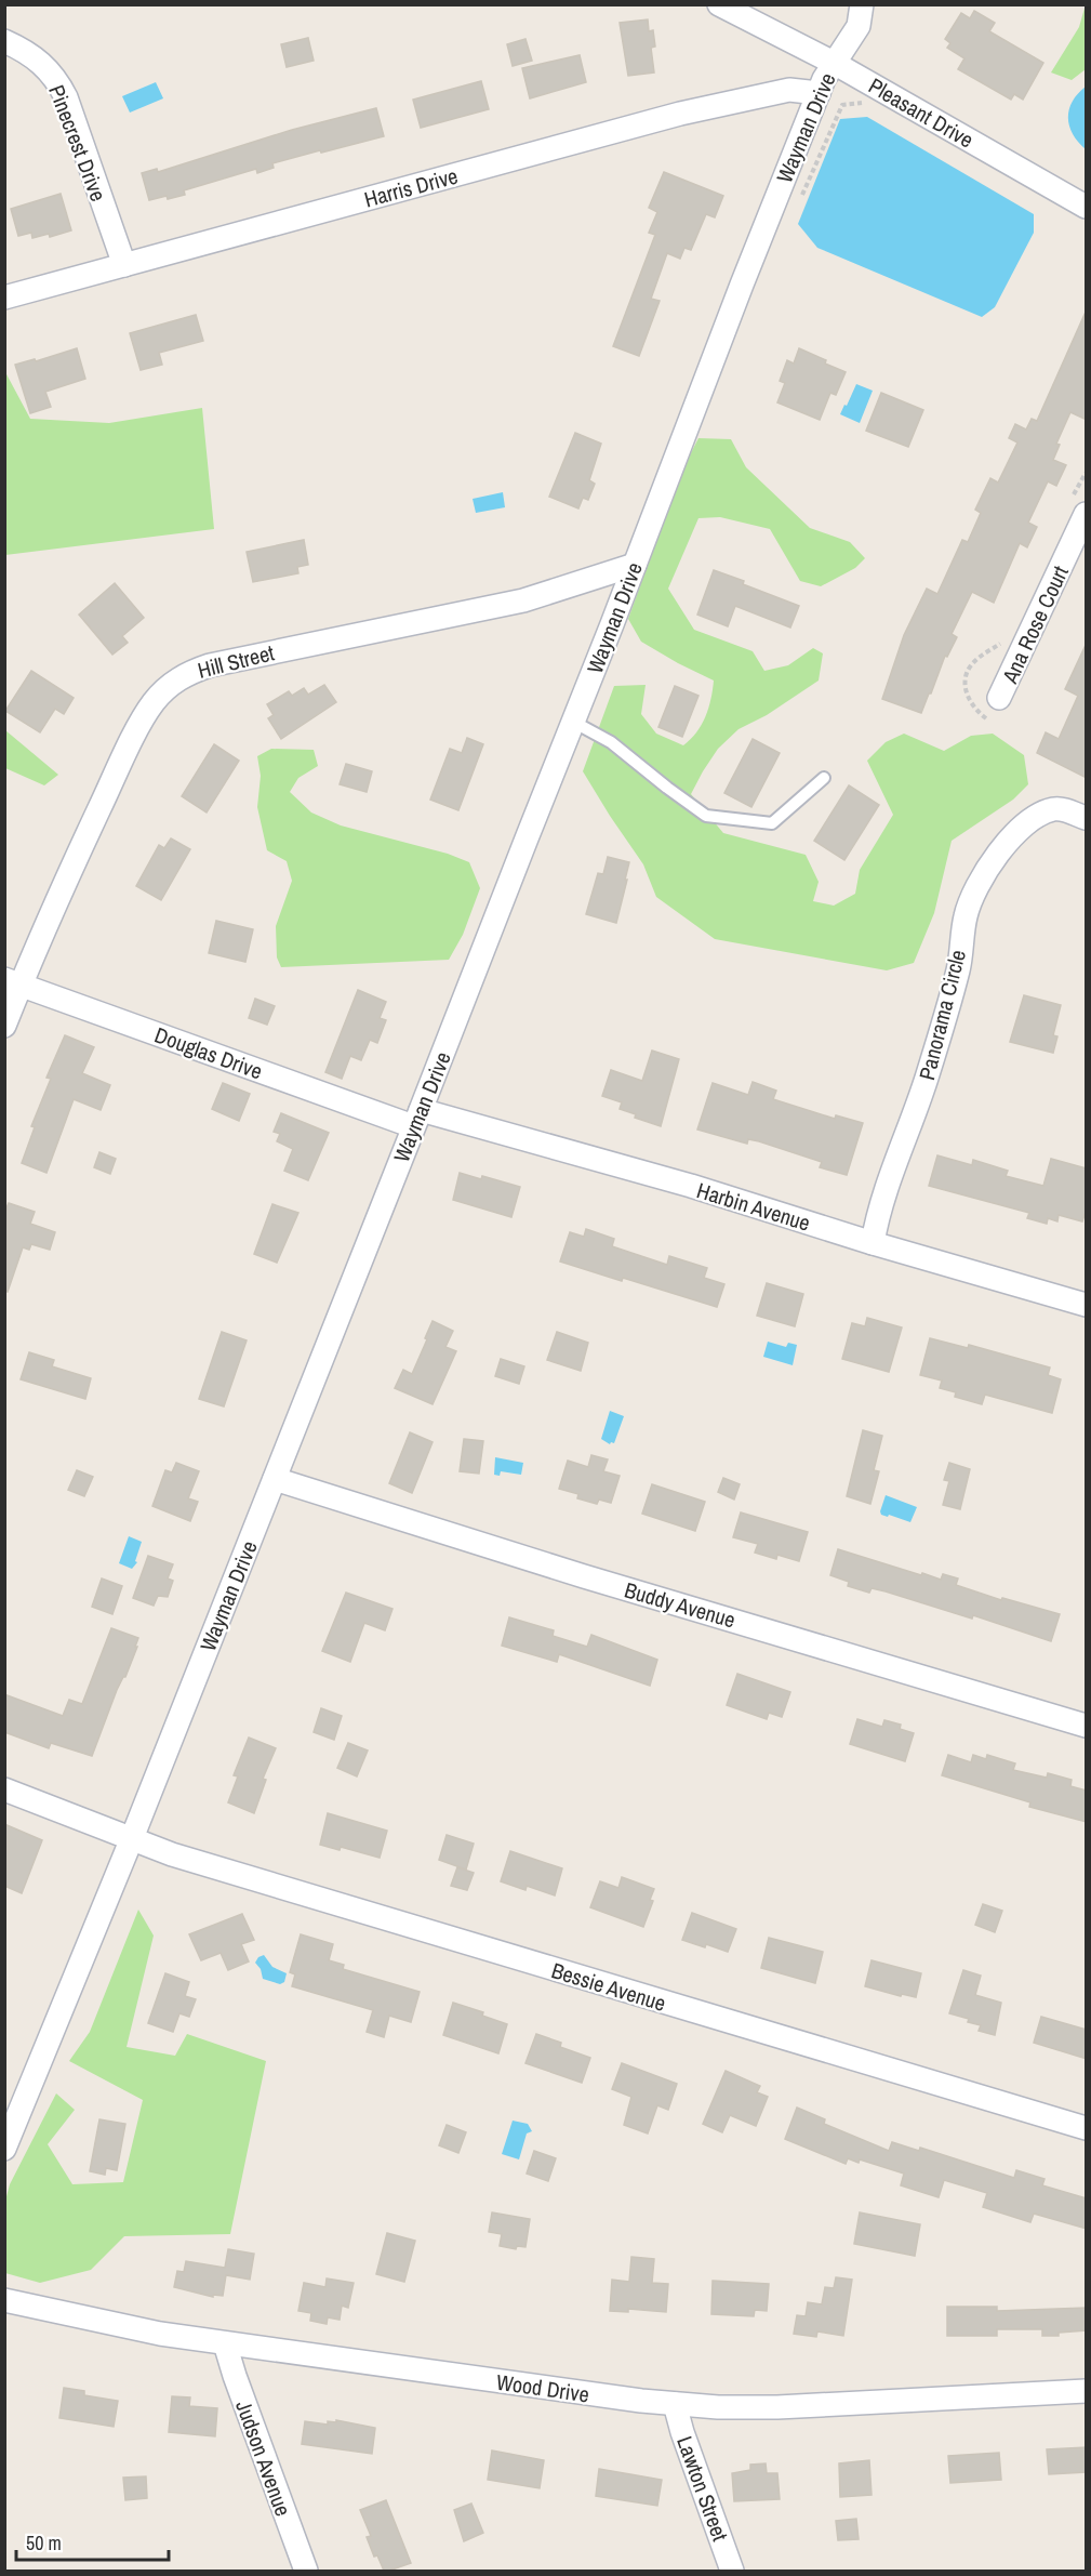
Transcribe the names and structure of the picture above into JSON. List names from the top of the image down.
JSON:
{
  "streets": {
    "street": [
      "Pleasant Drive",
      "Wayman Drive",
      "Pinecrest Drive",
      "Harris Drive",
      "Ana Rose Court",
      "Hill Street",
      "Panorama Circle",
      "Douglas Drive",
      "Harbin Avenue",
      "Buddy Avenue",
      "Bessie Avenue",
      "Wood Drive",
      "Judson Avenue",
      "Lawton Street"
    ]
  },
  "crossings": [
    ["Pleasant Drive", "Wayman Drive"],
    ["Wayman Drive", "Harris Drive"],
    ["Wayman Drive", "Hill Street"],
    ["Wayman Drive", "Douglas Drive"],
    ["Wayman Drive", "Harbin Avenue"],
    ["Wayman Drive", "Buddy Avenue"],
    ["Wayman Drive", "Bessie Avenue"],
    ["Pinecrest Drive", "Harris Drive"],
    ["Hill Street", "Douglas Drive"],
    ["Panorama Circle", "Harbin Avenue"],
    ["Douglas Drive", "Harbin Avenue"],
    ["Wood Drive", "Judson Avenue"],
    ["Wood Drive", "Lawton Street"]
  ],
  "scale_bar": "50 m"
}
